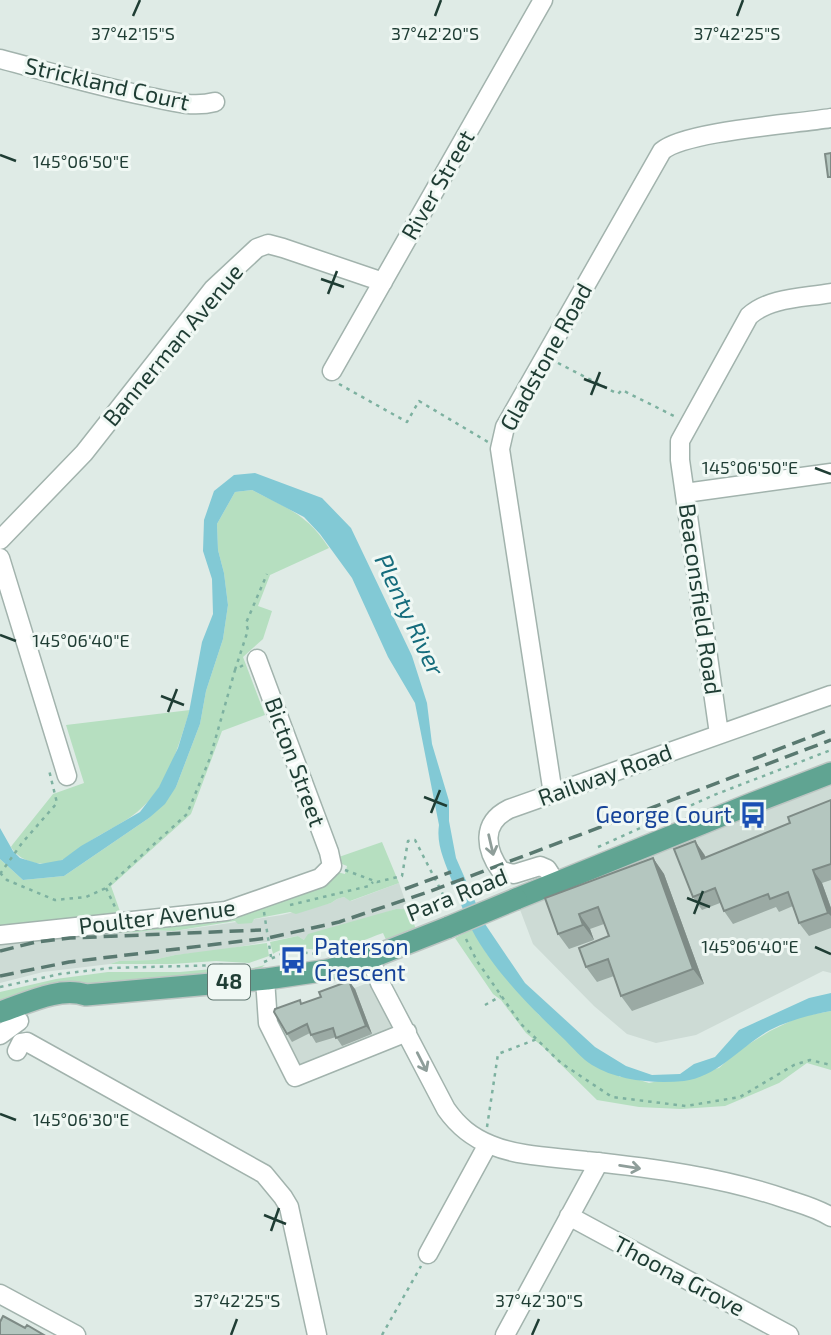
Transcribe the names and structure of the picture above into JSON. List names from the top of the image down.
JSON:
{
  "streets": {
    "main road": ["Para Road", "48"],
    "street": [
      "Strickland Court",
      "River Street",
      "Bannerman Avenue",
      "Gladstone Road",
      "Beaconsfield Road",
      "Bicton Street",
      "Railway Road",
      "Poulter Avenue",
      "Thoona Grove"
    ]
  },
  "crossings": [
    ["River Street", "Bannerman Avenue"],
    ["Gladstone Road", "Railway Road"],
    ["Beaconsfield Road", "Railway Road"],
    ["Bicton Street", "Poulter Avenue"],
    ["Railway Road", "Para Road"]
  ],
  "water": ["Plenty River"],
  "places": {
    "bus stop": ["George Court", "Paterson Crescent"]
  },
  "coordinates": [
    "37°42'20\"S",
    "37°42'15\"S",
    "37°42'25\"S",
    "145°06'50\"E",
    "145°06'40\"E",
    "145°06'30\"E",
    "37°42'30\"S"
  ]
}
